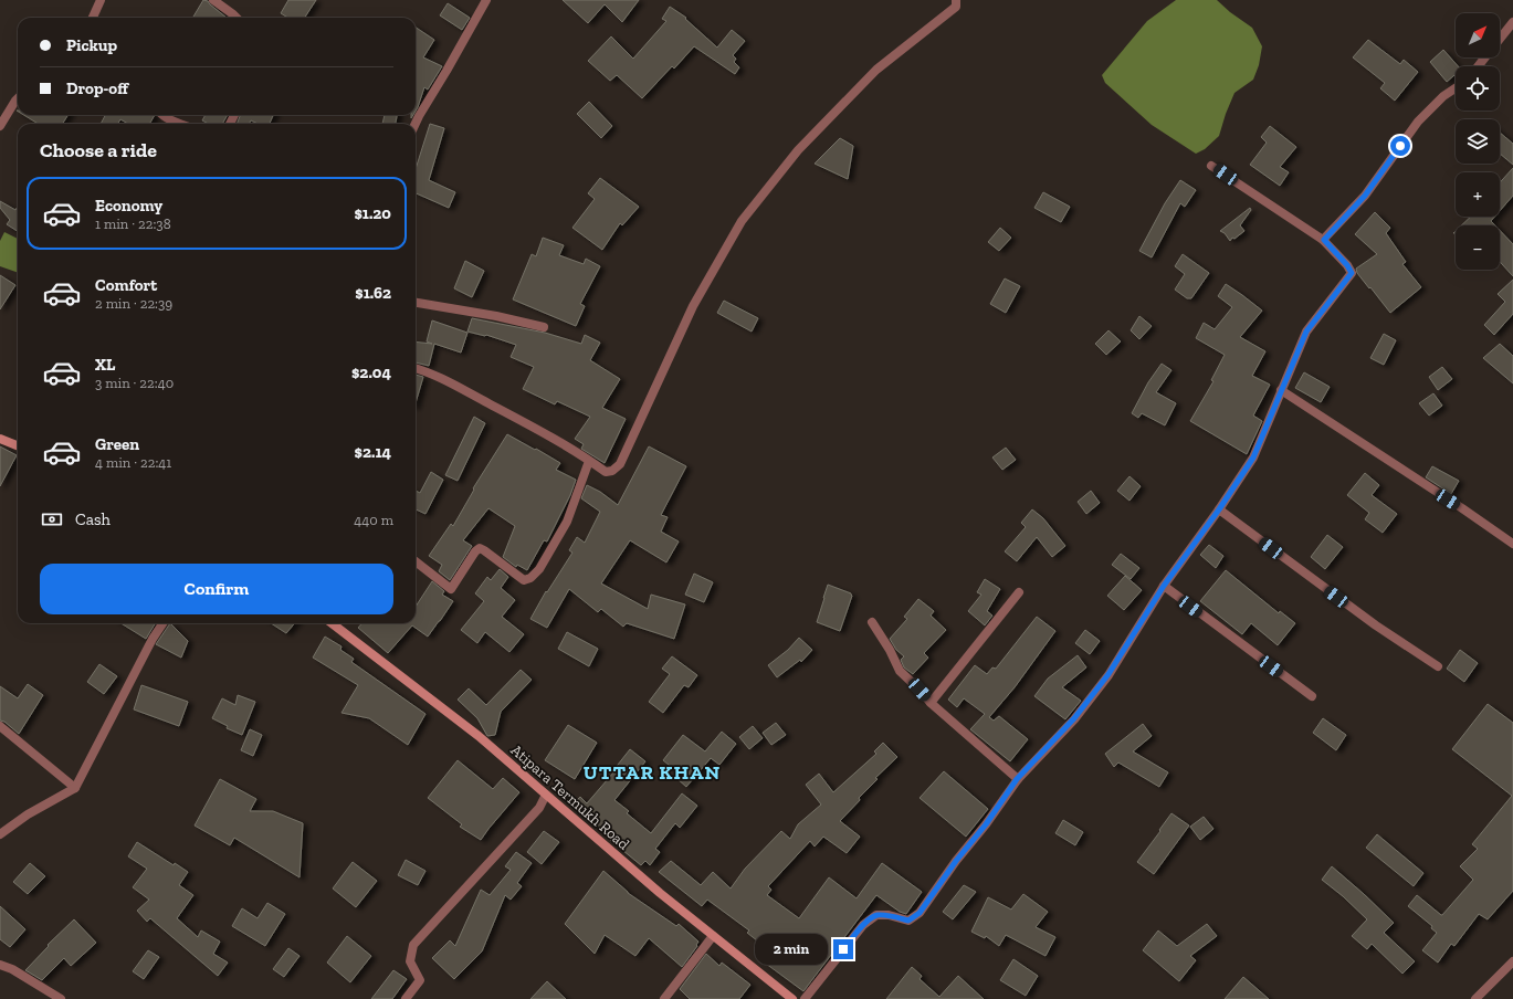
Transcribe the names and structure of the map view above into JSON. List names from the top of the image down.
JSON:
{
  "streets": {
    "main road": ["Atipara Termukh Road"]
  },
  "districts": ["UTTAR KHAN"],
  "north": "top right",
  "page": {
    "map_buttons": ["+", "−"],
    "banner": ["Pickup", "Drop-off"],
    "heading": "Choose a ride",
    "list": [
      {
        "name": "Economy",
        "note": "1 min · 22:38",
        "value": "$1.20"
      },
      {
        "name": "Comfort",
        "note": "2 min · 22:39",
        "value": "$1.62"
      },
      {
        "name": "XL",
        "note": "3 min · 22:40",
        "value": "$2.04"
      },
      {
        "name": "Green",
        "note": "4 min · 22:41",
        "value": "$2.14"
      }
    ],
    "pay": ["Cash", "440 m"],
    "buttons": "Confirm",
    "bubble": "2 min"
  }
}
